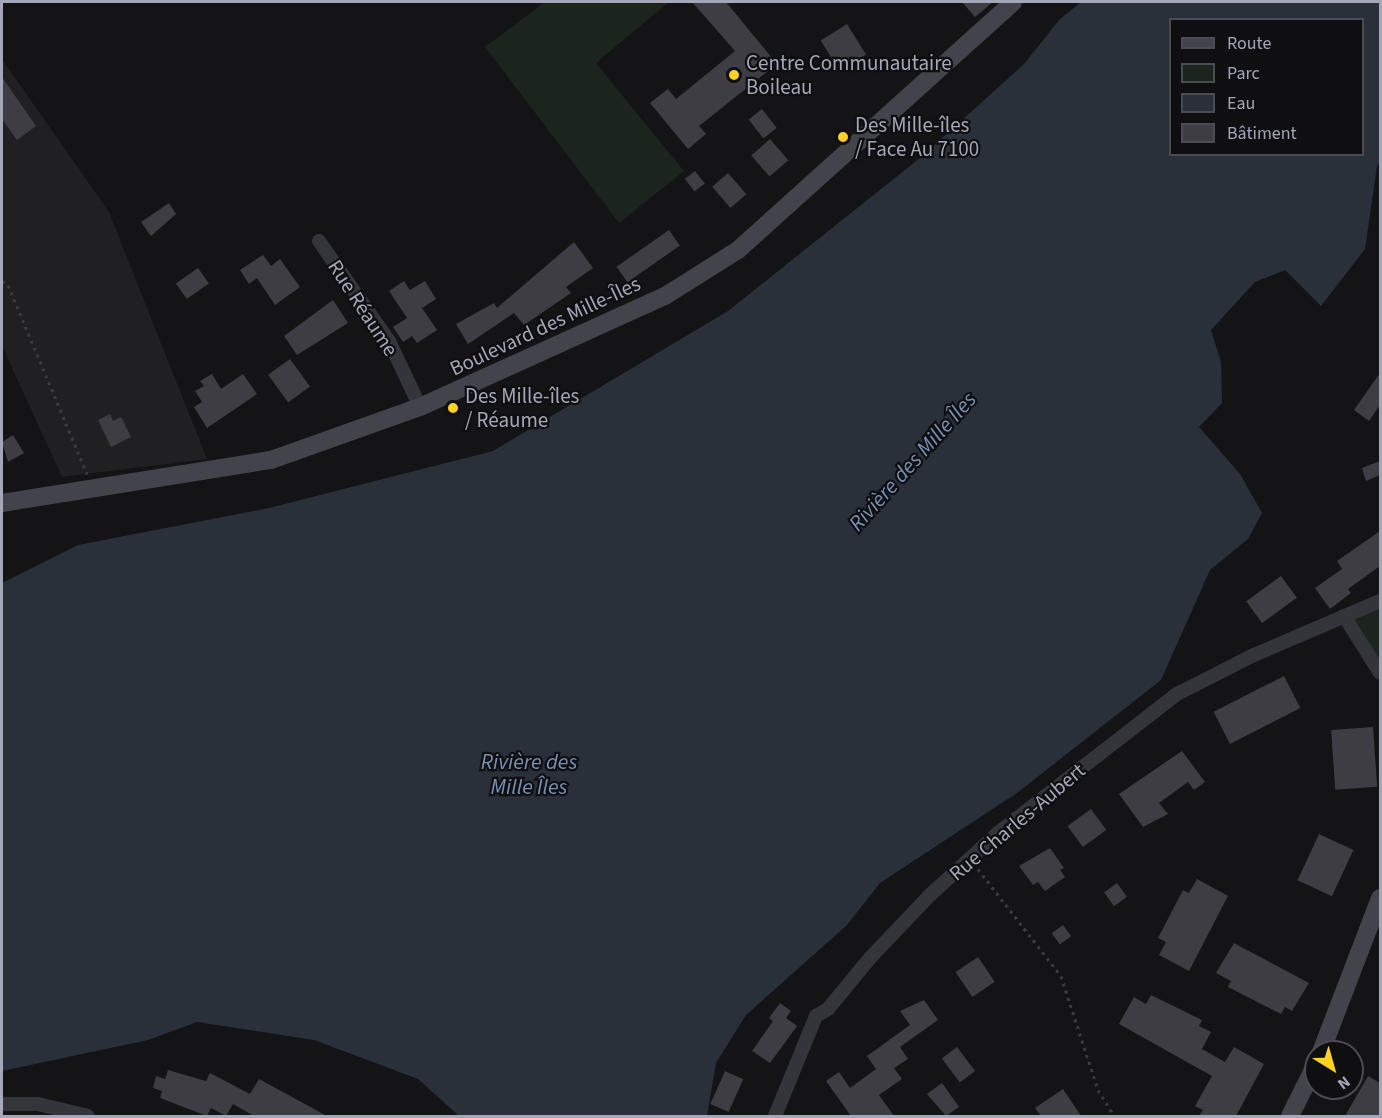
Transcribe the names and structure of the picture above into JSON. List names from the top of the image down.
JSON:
{
  "streets": {
    "street": ["Rue Réaume", "Boulevard des Mille-Îles", "Rue Charles-Aubert"]
  },
  "crossings": [
    ["Rue Réaume", "Boulevard des Mille-Îles"]
  ],
  "water": ["Rivière des Mille Îles"],
  "places": ["Centre Communautaire Boileau", "Des Mille-îles / Face Au 7100", "Des Mille-îles / Réaume"],
  "legend": [
    "Route",
    "Parc",
    "Eau",
    "Bâtiment"
  ],
  "north": "bottom right"
}
